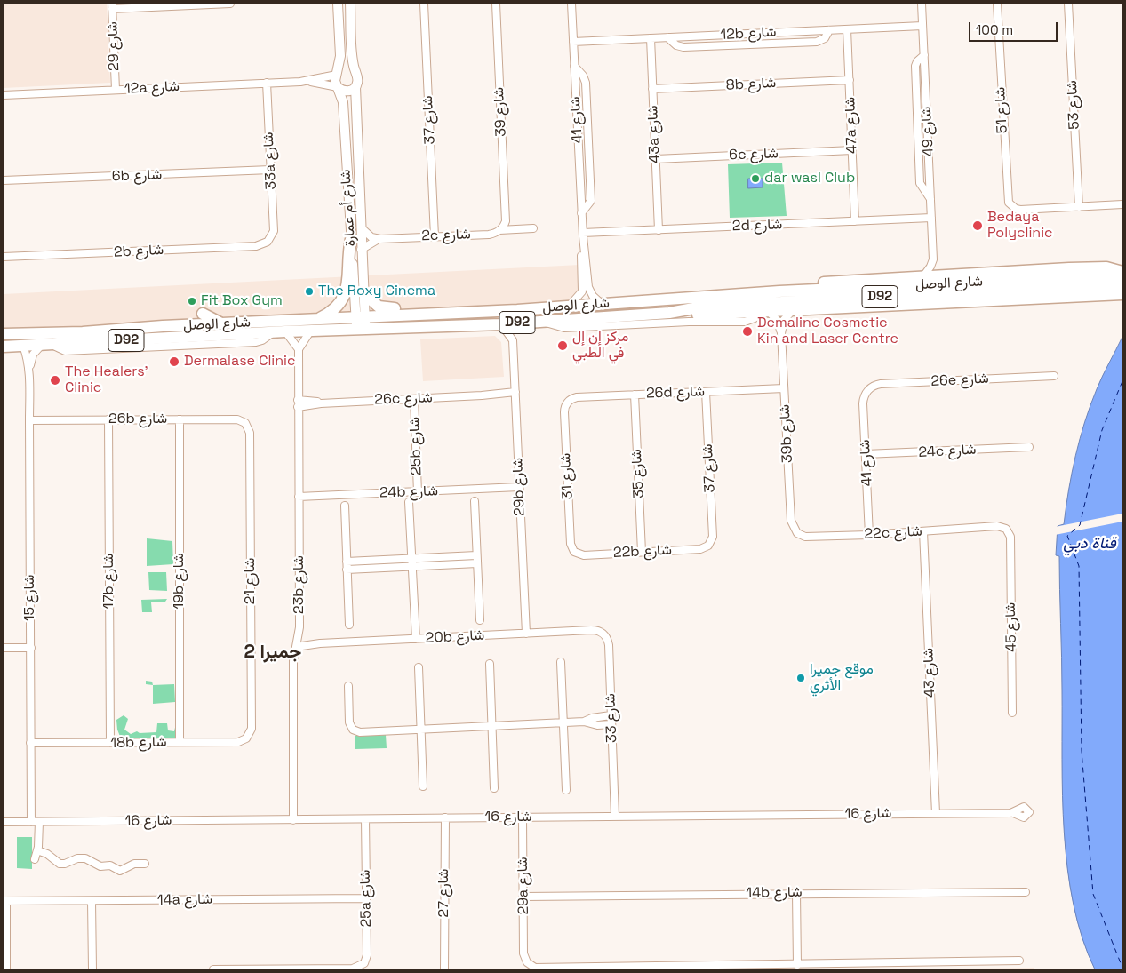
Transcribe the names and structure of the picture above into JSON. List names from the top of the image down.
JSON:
{
  "streets": {
    "main road": ["شارع الوصل", "D92"],
    "street": [
      "12b شارع",
      "شارع 29",
      "8b شارع",
      "12a شارع",
      "شارع 53",
      "شارع 51",
      "شارع 39",
      "شارع 37",
      "شارع 41",
      "47a شارع",
      "شارع 49",
      "43a شارع",
      "6c شارع",
      "33a شارع",
      "6b شارع",
      "شارع أم عمارة",
      "2d شارع",
      "2c شارع",
      "2b شارع",
      "26e شارع",
      "26d شارع",
      "26c شارع",
      "26b شارع",
      "39b شارع",
      "25b شارع",
      "24c شارع",
      "شارع 35",
      "شارع 31",
      "29b شارع",
      "24b شارع",
      "22c شارع",
      "22b شارع",
      "17b شارع",
      "19b شارع",
      "شارع 21",
      "23b شارع",
      "شارع 15",
      "شارع 45",
      "20b شارع",
      "شارع 43",
      "شارع 33",
      "18b شارع",
      "شارع 16",
      "29a شارع",
      "شارع 27",
      "14b شارع",
      "25a شارع",
      "14a شارع"
    ]
  },
  "crossings": [
    ["12b شارع", "شارع 41"],
    ["12b شارع", "47a شارع"],
    ["12b شارع", "شارع 49"],
    ["12b شارع", "43a شارع"],
    ["شارع 29", "12a شارع"],
    ["8b شارع", "47a شارع"],
    ["8b شارع", "43a شارع"],
    ["12a شارع", "33a شارع"],
    ["12a شارع", "شارع أم عمارة"],
    ["شارع 53", "شارع 51"],
    ["شارع 39", "2c شارع"],
    ["شارع 37", "2c شارع"],
    ["شارع 37", "26d شارع"],
    ["شارع 37", "22b شارع"],
    ["شارع 41", "2d شارع"],
    ["شارع 41", "شارع الوصل"],
    ["شارع 41", "26e شارع"],
    ["شارع 41", "24c شارع"],
    ["شارع 41", "22c شارع"],
    ["47a شارع", "6c شارع"],
    ["47a شارع", "2d شارع"],
    ["شارع 49", "2d شارع"],
    ["43a شارع", "6c شارع"],
    ["43a شارع", "2d شارع"],
    ["33a شارع", "6b شارع"],
    ["33a شارع", "2b شارع"],
    ["شارع أم عمارة", "2c شارع"],
    ["شارع أم عمارة", "شارع الوصل"],
    ["شارع الوصل", "39b شارع"],
    ["شارع الوصل", "شارع 15"],
    ["26d شارع", "39b شارع"],
    ["26d شارع", "شارع 35"],
    ["26d شارع", "شارع 31"],
    ["26c شارع", "25b شارع"],
    ["26c شارع", "29b شارع"],
    ["26c شارع", "23b شارع"],
    ["26b شارع", "17b شارع"],
    ["26b شارع", "19b شارع"],
    ["26b شارع", "شارع 21"],
    ["26b شارع", "شارع 15"],
    ["39b شارع", "22c شارع"],
    ["25b شارع", "24b شارع"],
    ["شارع 35", "22b شارع"],
    ["شارع 31", "22b شارع"],
    ["29b شارع", "24b شارع"],
    ["29b شارع", "20b شارع"],
    ["24b شارع", "23b شارع"],
    ["22c شارع", "شارع 45"],
    ["22c شارع", "شارع 43"],
    ["17b شارع", "18b شارع"],
    ["19b شارع", "18b شارع"],
    ["شارع 21", "18b شارع"],
    ["23b شارع", "20b شارع"],
    ["23b شارع", "شارع 16"],
    ["شارع 15", "18b شارع"],
    ["شارع 15", "شارع 16"],
    ["20b شارع", "شارع 33"],
    ["شارع 43", "شارع 16"],
    ["شارع 33", "شارع 16"],
    ["شارع 16", "29a شارع"],
    ["شارع 16", "شارع 27"],
    ["شارع 16", "25a شارع"],
    ["29a شارع", "14b شارع"],
    ["25a شارع", "14a شارع"]
  ],
  "districts": ["جميرا 2"],
  "water": ["قناة دبي"],
  "places": [
    "dar wasl Club",
    "Bedaya Polyclinic",
    "The Roxy Cinema",
    "Fit Box Gym",
    "Demaline Cosmetic Kin and Laser Centre",
    "مركز إن إل في الطبي",
    "Dermalase Clinic",
    "The Healers’ Clinic",
    "موقع جميرا الأثري"
  ],
  "scale_bar": "100 m"
}
